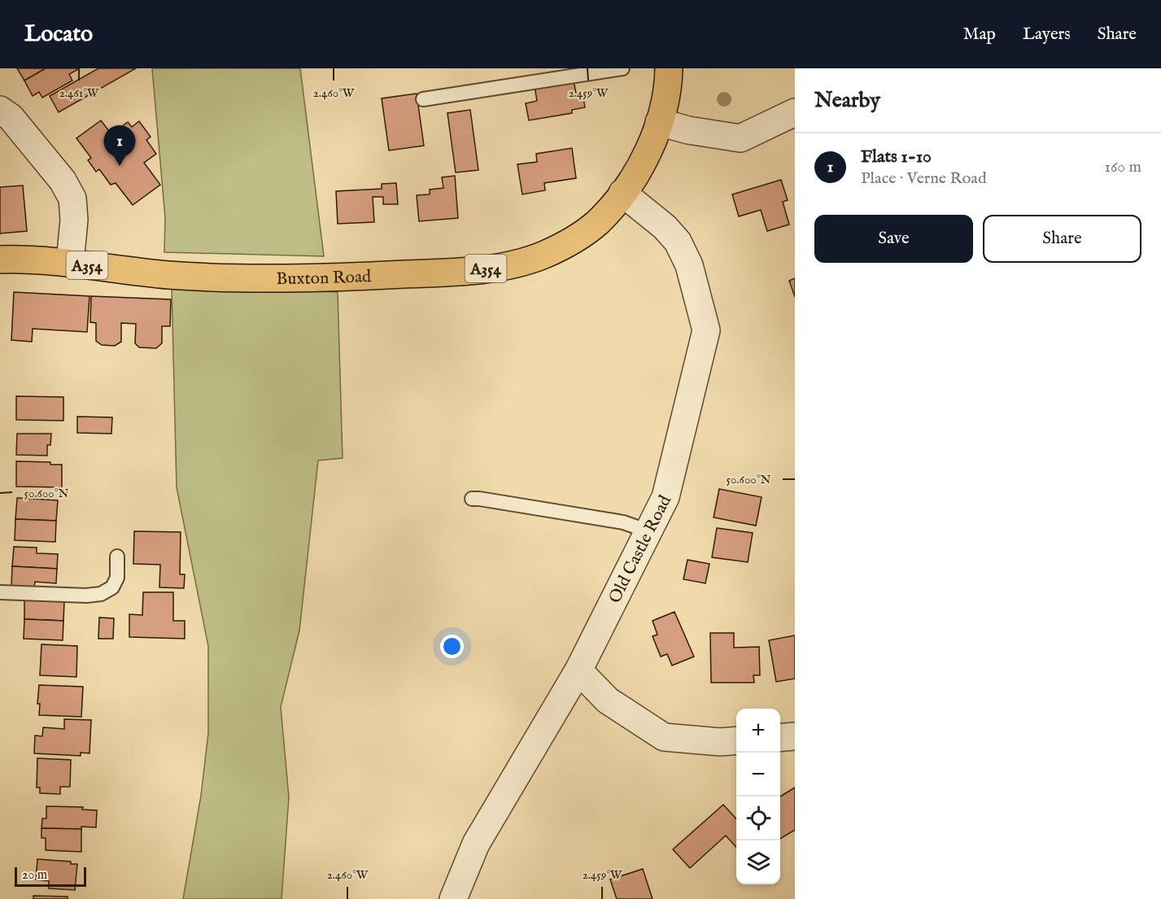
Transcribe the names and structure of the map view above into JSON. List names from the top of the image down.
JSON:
{
  "streets": {
    "highway": ["A354", "Buxton Road"],
    "street": ["Old Castle Road"]
  },
  "crossings": [
    ["A354", "Buxton Road"],
    ["A354", "Old Castle Road"],
    ["Buxton Road", "Old Castle Road"]
  ],
  "scale_bar": "20 m",
  "page": {
    "header": "Locato",
    "nav": ["Map", "Layers", "Share"],
    "heading": "Nearby",
    "pins": "1",
    "list": [
      {
        "mark": "1",
        "name": "Flats 1-10",
        "note": "Place · Verne Road",
        "value": "160 m"
      }
    ],
    "buttons": ["Save", "Share"],
    "map_buttons": ["+", "−"],
    "scale": "20 m"
  },
  "coordinates": [
    "2.461°W",
    "2.460°W",
    "2.459°W",
    "50.600°N"
  ]
}
